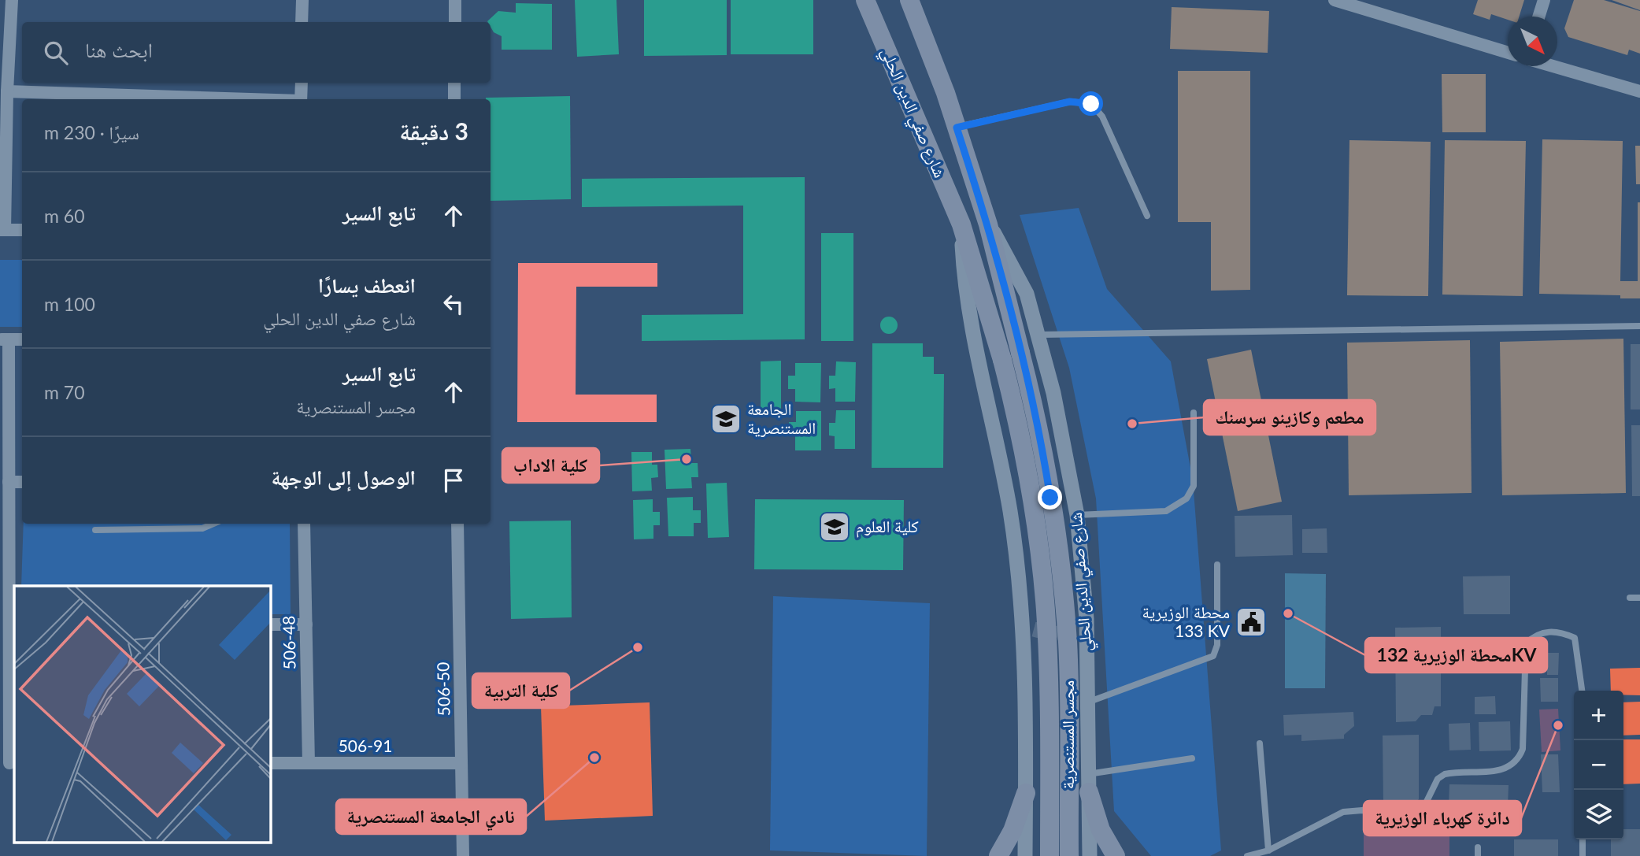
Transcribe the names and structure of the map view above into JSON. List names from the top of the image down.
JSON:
{
  "streets": {
    "main road": ["شارع صفي الدين الحلي", "مجسر المستنصرية"],
    "street": ["506-48", "506-50", "506-91"]
  },
  "crossings": [
    ["شارع صفي الدين الحلي", "مجسر المستنصرية"],
    ["506-48", "506-91"],
    ["506-50", "506-91"]
  ],
  "places": {
    "school or university": ["الجامعة المستنصرية", "كلية العلوم"],
    "other": [
      "مطعم وكازينو سرسنك",
      "كلية الاداب",
      "محطة الوزيرية 132KV",
      "كلية التربية",
      "دائرة كهرباء الوزيرية",
      "نادي الجامعة المستنصرية"
    ],
    "public building": ["محطة الوزيرية 133 KV"]
  },
  "north": "bottom right",
  "page": {
    "search": "ابحث هنا",
    "heading": ["3 دقيقة", "سيرًا · 230 m"],
    "list": [
      ["تابع السير", "60 m"],
      ["انعطف يسارًا", "شارع صفي الدين الحلي", "100 m"],
      ["تابع السير", "مجسر المستنصرية", "70 m"],
      "الوصول إلى الوجهة"
    ],
    "map_buttons": ["+", "−"]
  }
}
